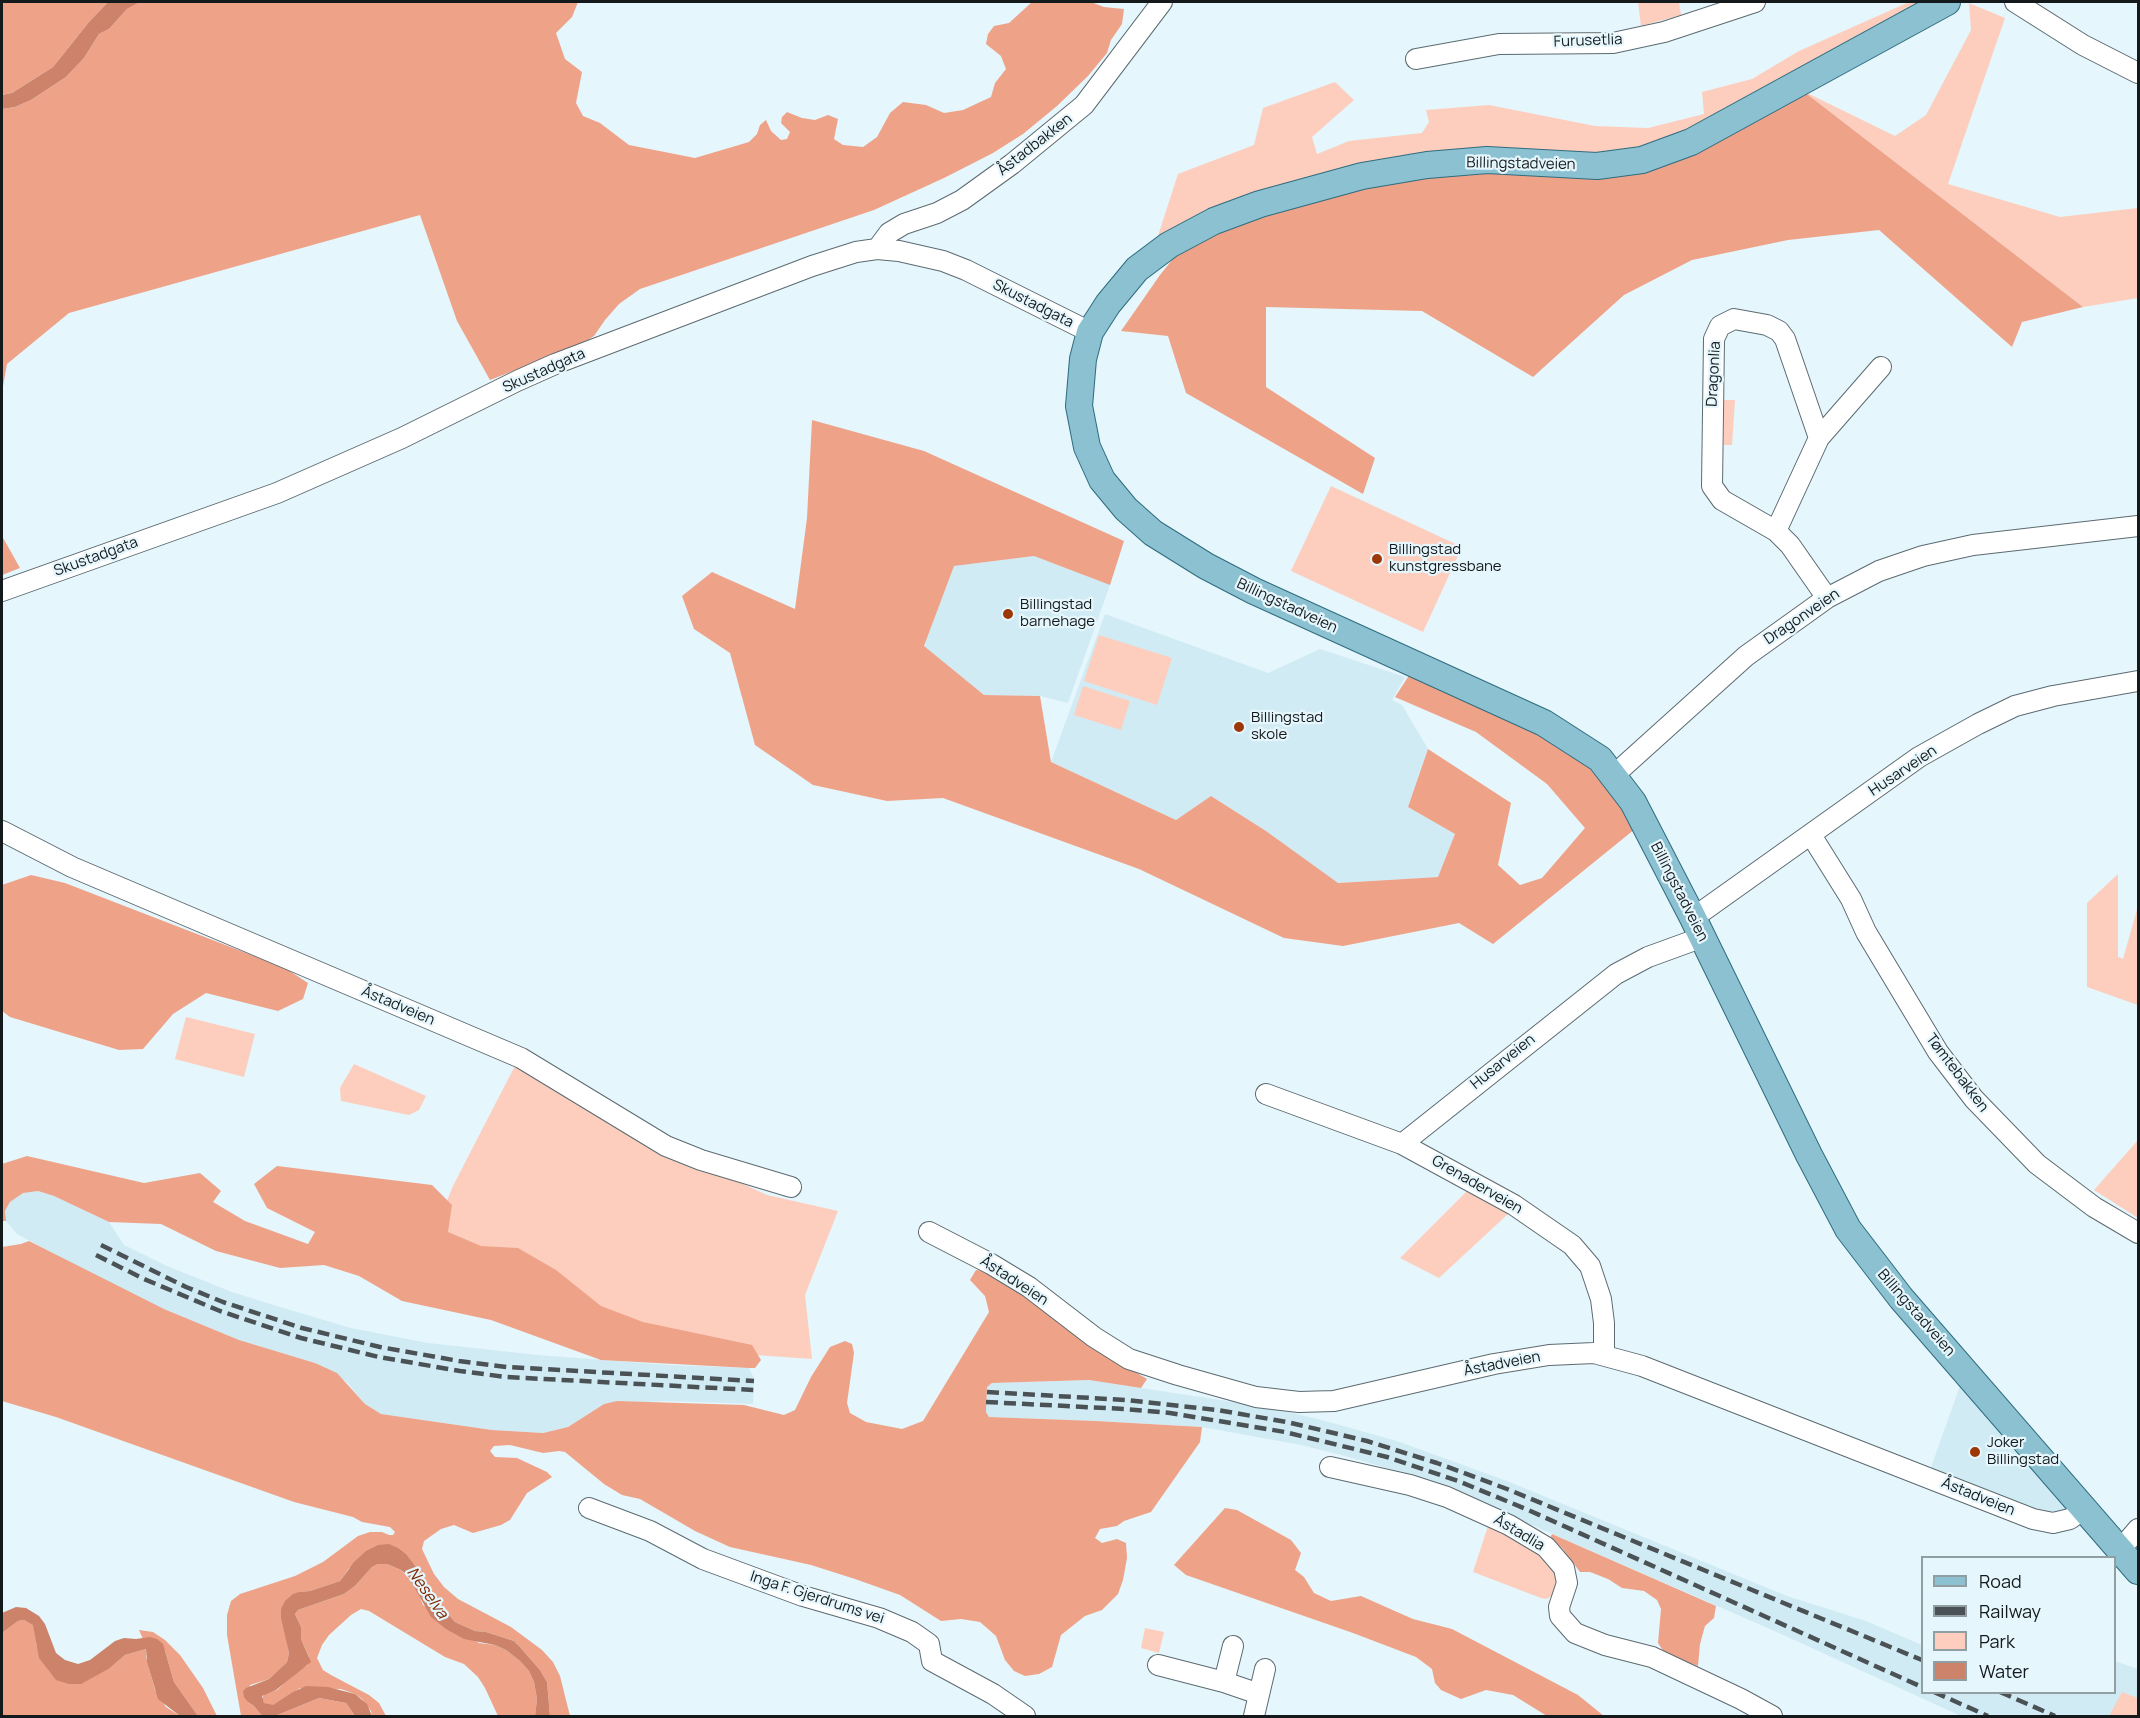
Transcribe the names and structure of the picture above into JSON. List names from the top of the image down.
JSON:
{
  "streets": {
    "main road": ["Billingstadveien"],
    "street": [
      "Furusetlia",
      "Åstadbakken",
      "Skustadgata",
      "Dragonlia",
      "Dragonveien",
      "Husarveien",
      "Åstadveien",
      "Tømtebakken",
      "Grenaderveien",
      "Åstadlia",
      "Inga F. Gjerdrums vei"
    ]
  },
  "crossings": [
    ["Åstadbakken", "Skustadgata"],
    ["Billingstadveien", "Skustadgata"],
    ["Billingstadveien", "Dragonveien"],
    ["Billingstadveien", "Husarveien"],
    ["Billingstadveien", "Åstadveien"],
    ["Dragonlia", "Dragonveien"],
    ["Husarveien", "Tømtebakken"],
    ["Husarveien", "Grenaderveien"],
    ["Åstadveien", "Grenaderveien"]
  ],
  "water": ["Neselva"],
  "places": [
    "Billingstad kunstgressbane",
    "Billingstad barnehage",
    "Billingstad skole",
    "Joker Billingstad"
  ],
  "legend": [
    "Road",
    "Railway",
    "Park",
    "Water"
  ]
}
